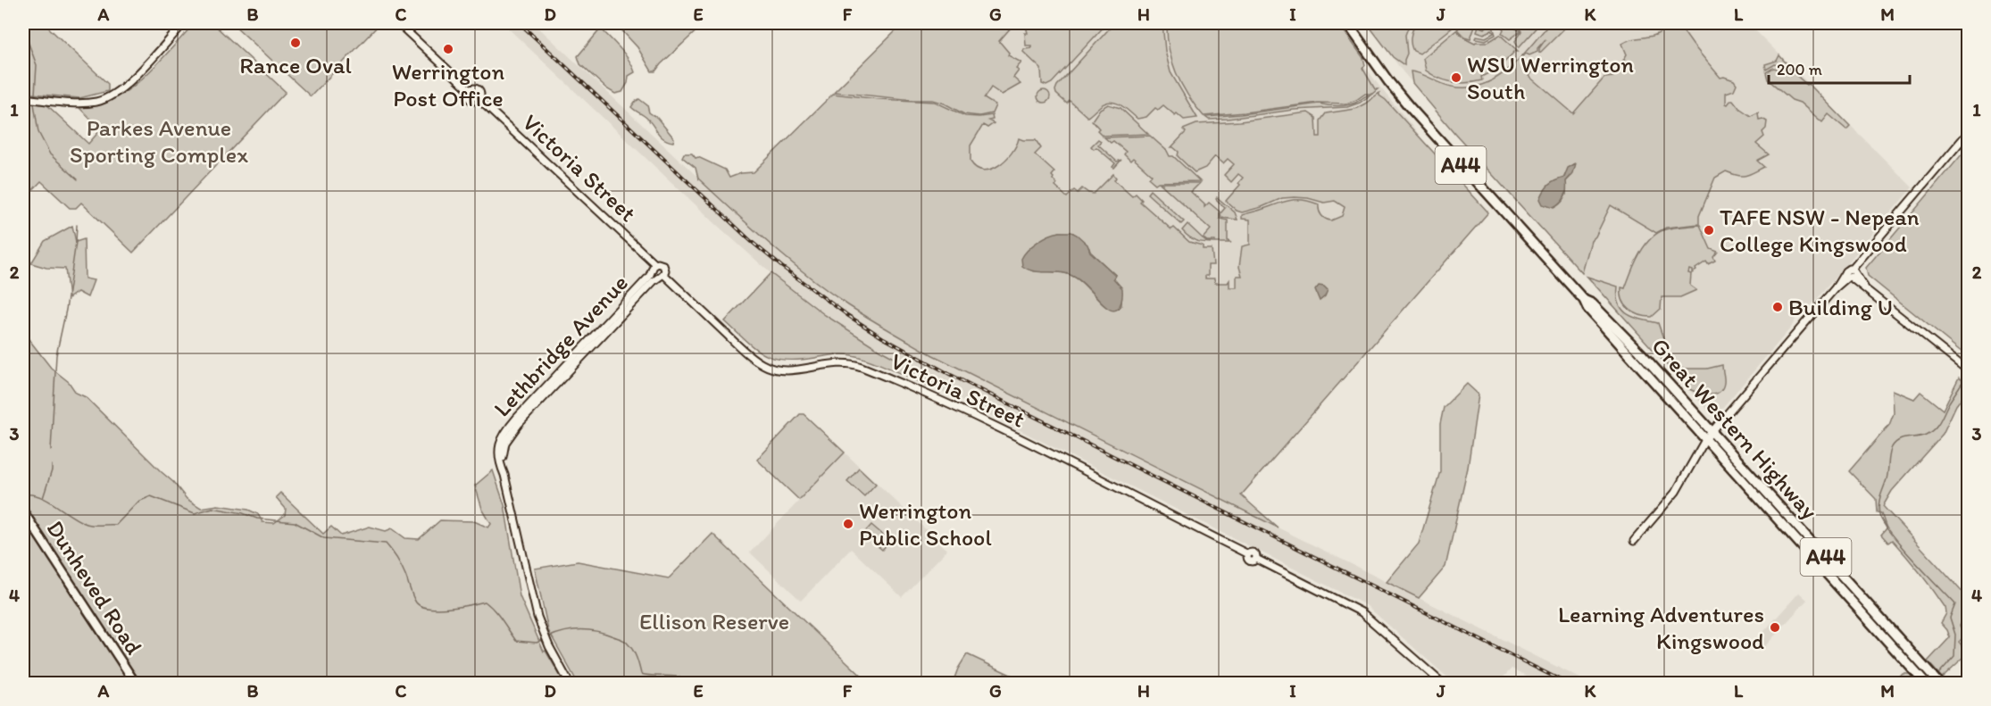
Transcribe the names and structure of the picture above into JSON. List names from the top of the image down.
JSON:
{
  "streets": {
    "highway": ["A44", "Great Western Highway"],
    "main road": ["Dunheved Road"],
    "street": ["Victoria Street", "Lethbridge Avenue"]
  },
  "crossings": [
    ["Victoria Street", "Lethbridge Avenue"]
  ],
  "parks": ["Parkes Avenue Sporting Complex", "Ellison Reserve"],
  "places": [
    "Rance Oval",
    "Werrington Post Office",
    "WSU Werrington South",
    "TAFE NSW - Nepean College Kingswood",
    "Building U",
    "Werrington Public School",
    "Learning Adventures Kingswood"
  ],
  "scale_bar": "200 m",
  "grid": {
    "columns": [
      "A",
      "B",
      "C",
      "D",
      "E",
      "F",
      "G",
      "H",
      "I",
      "J",
      "K",
      "L",
      "M"
    ],
    "rows": [
      "1",
      "2",
      "3",
      "4"
    ]
  }
}
